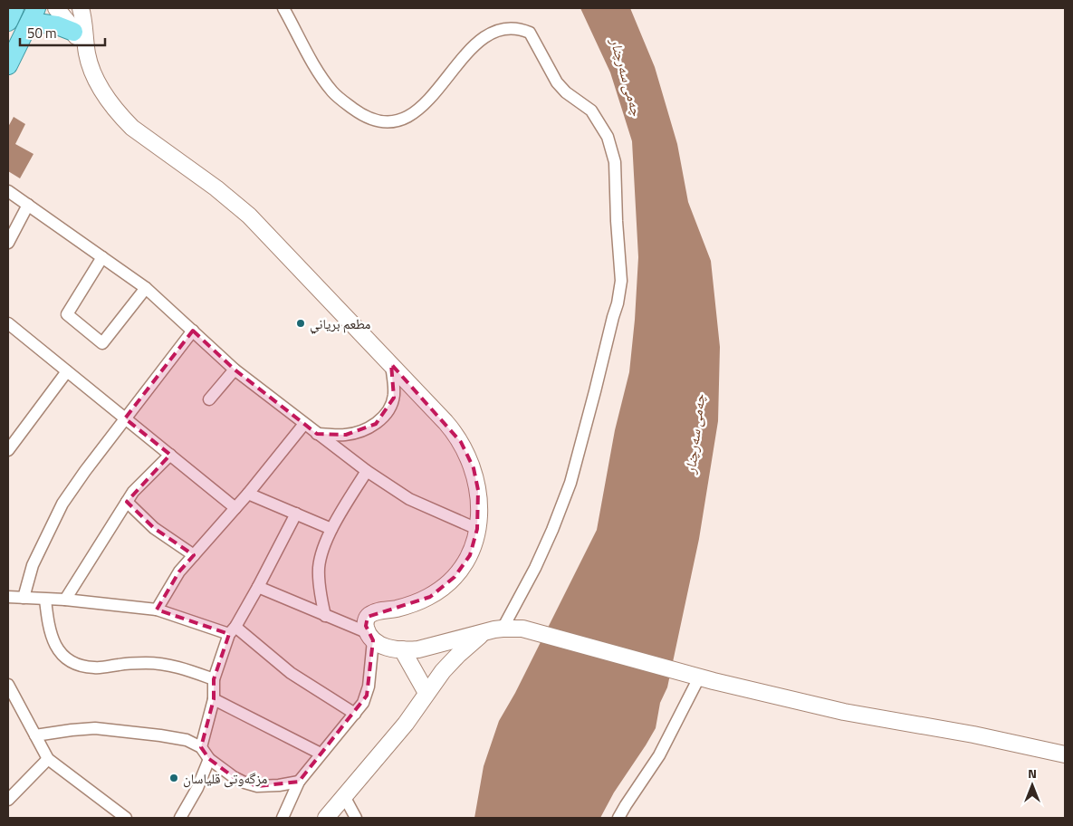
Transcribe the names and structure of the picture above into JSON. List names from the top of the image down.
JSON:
{
  "water": ["چەمی سەرچنار"],
  "places": ["مطعم برياني", "مزگەوتی قلیاسان"],
  "scale_bar": "50 m",
  "north": "top"
}
